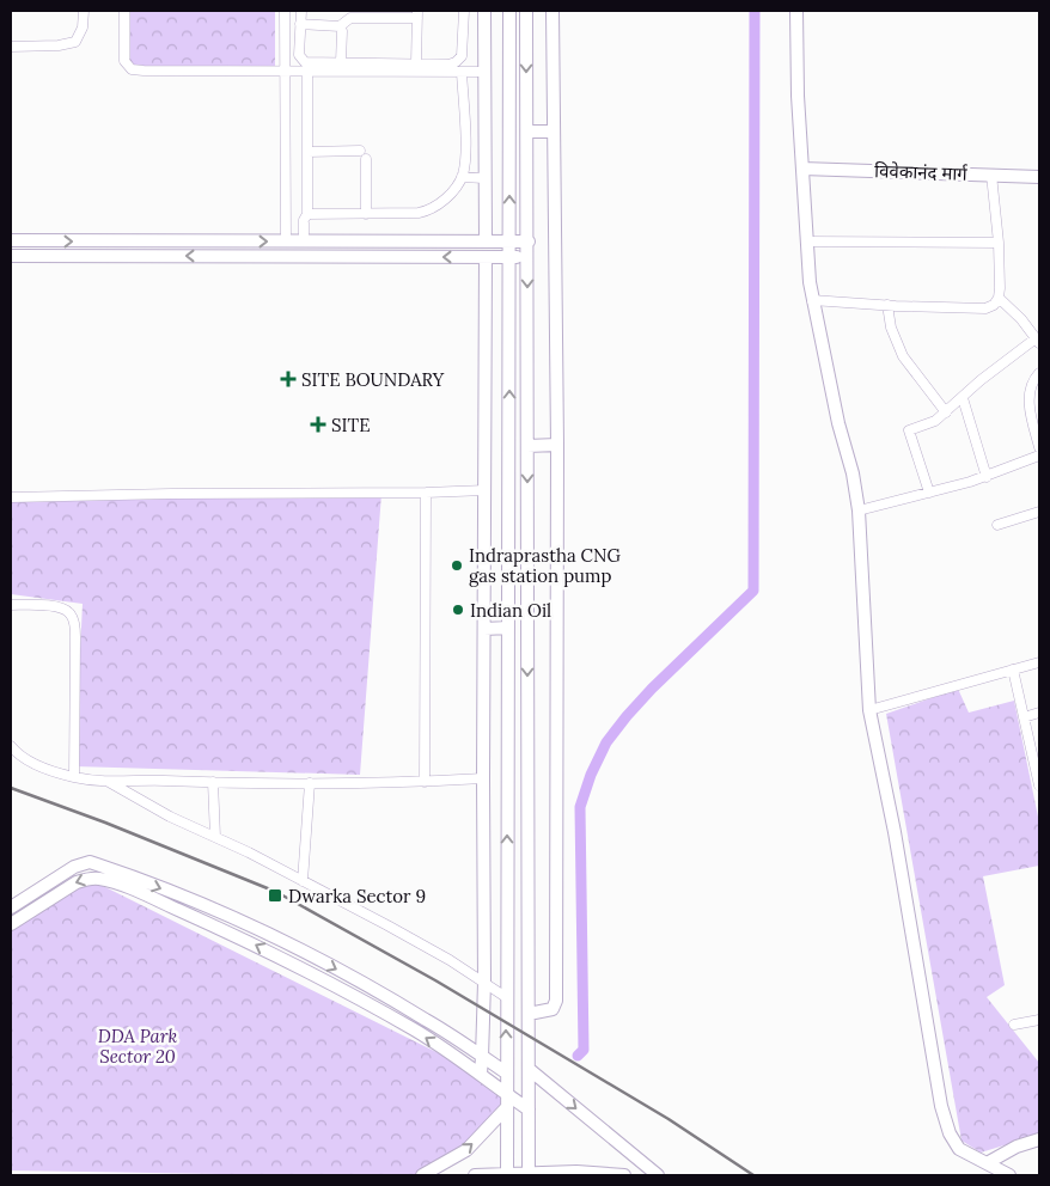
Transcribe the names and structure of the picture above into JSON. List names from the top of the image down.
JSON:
{
  "streets": {
    "street": ["विवेकानंद मार्ग"]
  },
  "parks": ["DDA Park Sector 20"],
  "places": {
    "health": ["SITE BOUNDARY", "SITE"],
    "other": ["Indraprastha CNG gas station pump", "Indian Oil"],
    "transit": ["Dwarka Sector 9"]
  }
}
